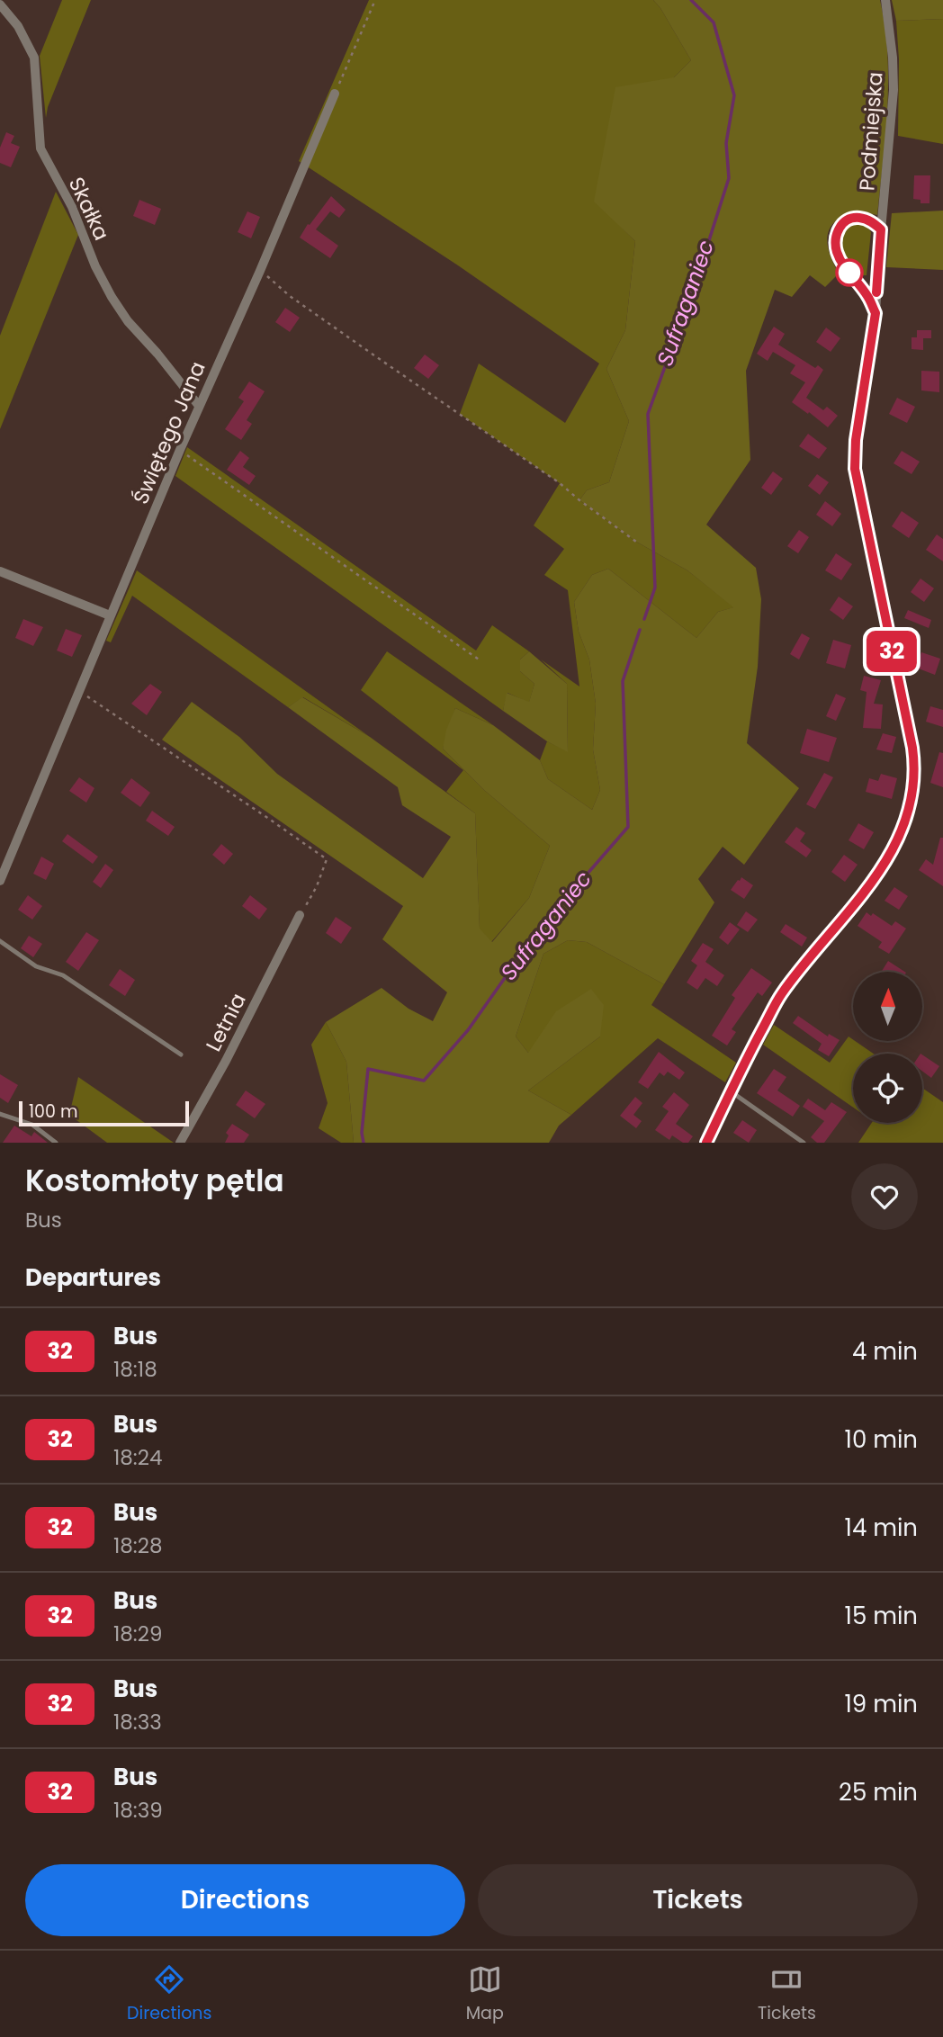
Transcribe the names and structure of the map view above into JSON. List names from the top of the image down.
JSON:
{
  "streets": {
    "street": [
      "Podmiejska",
      "Skałka",
      "Świętego Jana",
      "Letnia"
    ]
  },
  "crossings": [
    ["Skałka", "Świętego Jana"]
  ],
  "water": ["Sufraganiec"],
  "lines": ["bus line 32"],
  "scale_bar": "100 m",
  "north": "top",
  "page": {
    "on_map": "32",
    "scale": "100 m",
    "heading": [
      ["Kostomłoty pętla", "Bus"],
      "Departures"
    ],
    "list": [
      {
        "mark": "32",
        "name": "Bus",
        "note": "18:18",
        "value": "4 min"
      },
      {
        "mark": "32",
        "name": "Bus",
        "note": "18:24",
        "value": "10 min"
      },
      {
        "mark": "32",
        "name": "Bus",
        "note": "18:28",
        "value": "14 min"
      },
      {
        "mark": "32",
        "name": "Bus",
        "note": "18:29",
        "value": "15 min"
      },
      {
        "mark": "32",
        "name": "Bus",
        "note": "18:33",
        "value": "19 min"
      },
      {
        "mark": "32",
        "name": "Bus",
        "note": "18:39",
        "value": "25 min"
      }
    ],
    "buttons": ["Directions", "Tickets"],
    "tabs": ["Directions", "Map", "Tickets"]
  }
}
